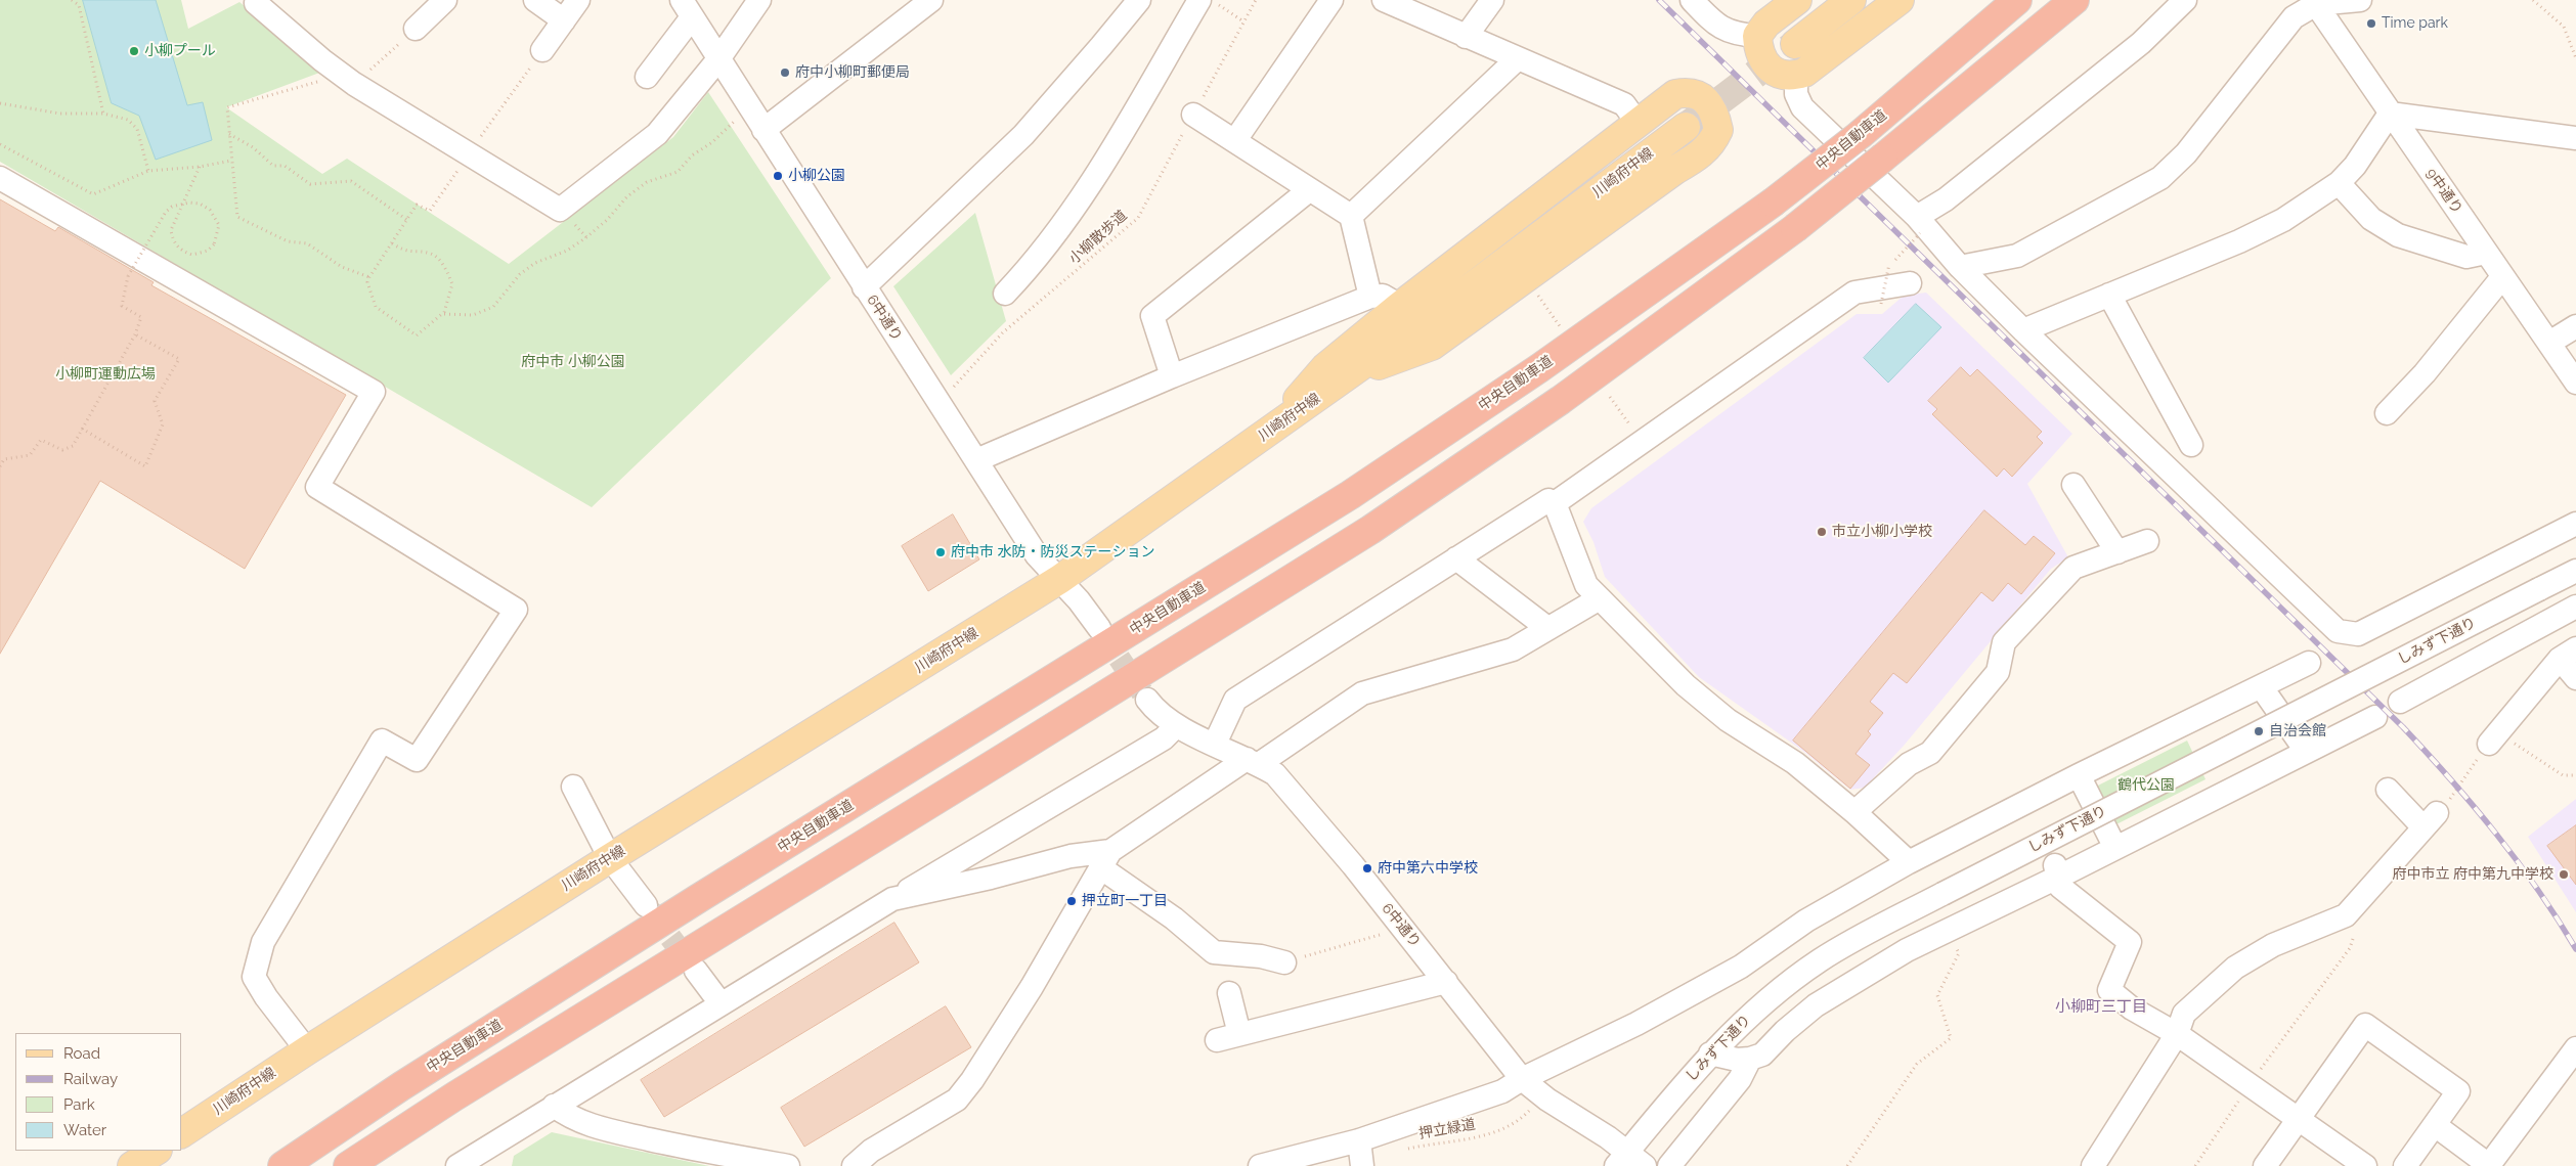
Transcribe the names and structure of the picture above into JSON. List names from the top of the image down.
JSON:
{
  "streets": {
    "highway": ["中央自動車道"],
    "main road": ["川崎府中線"],
    "street": ["9中通り", "6中通り", "しみず下通り"],
    "path": ["小柳散歩道", "押立緑道"]
  },
  "crossings": [
    ["川崎府中線", "6中通り"],
    ["小柳散歩道", "6中通り"],
    ["6中通り", "しみず下通り"]
  ],
  "districts": ["小柳町三丁目"],
  "parks": ["府中市 小柳公園", "小柳町運動広場", "鶴代公園"],
  "places": [
    "Time park",
    "小柳プール",
    "府中小柳町郵便局",
    "小柳公園",
    "市立小柳小学校",
    "府中市 水防・防災ステーション",
    "自治会館",
    "府中第六中学校",
    "府中市立 府中第九中学校",
    "押立町一丁目"
  ],
  "legend": [
    "Road",
    "Railway",
    "Park",
    "Water"
  ]
}
